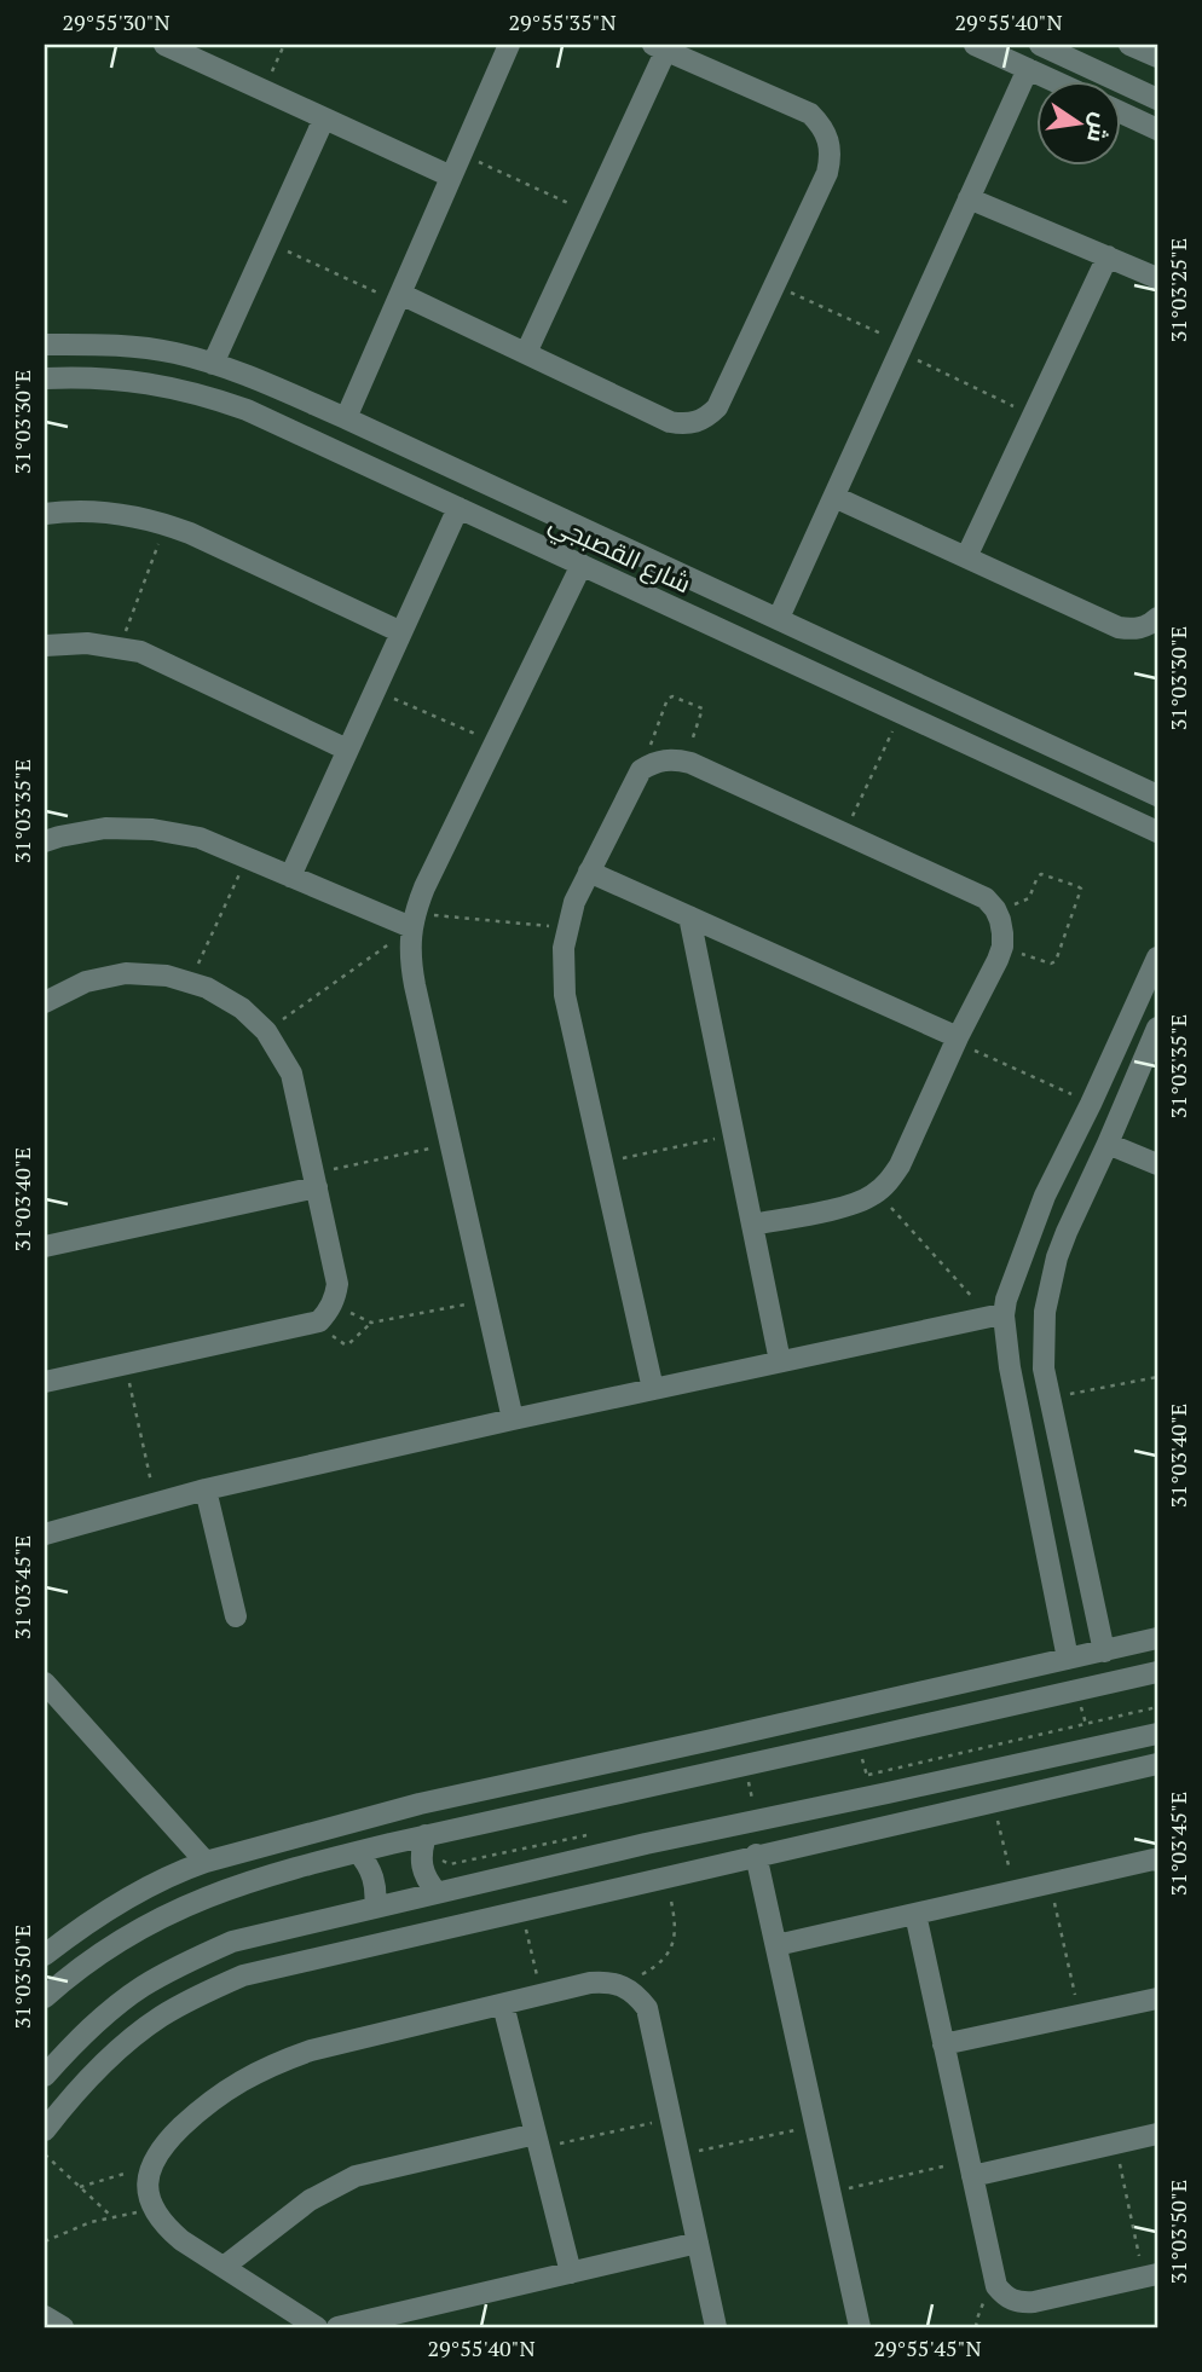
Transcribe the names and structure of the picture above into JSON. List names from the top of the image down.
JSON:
{
  "streets": {
    "street": ["شارع القصبجي"]
  },
  "north": "right",
  "coordinates": [
    "29°55'30\"N",
    "29°55'35\"N",
    "29°55'40\"N",
    "31°03'25\"E",
    "31°03'30\"E",
    "31°03'35\"E",
    "31°03'40\"E",
    "31°03'45\"E",
    "31°03'50\"E",
    "29°55'45\"N"
  ]
}
